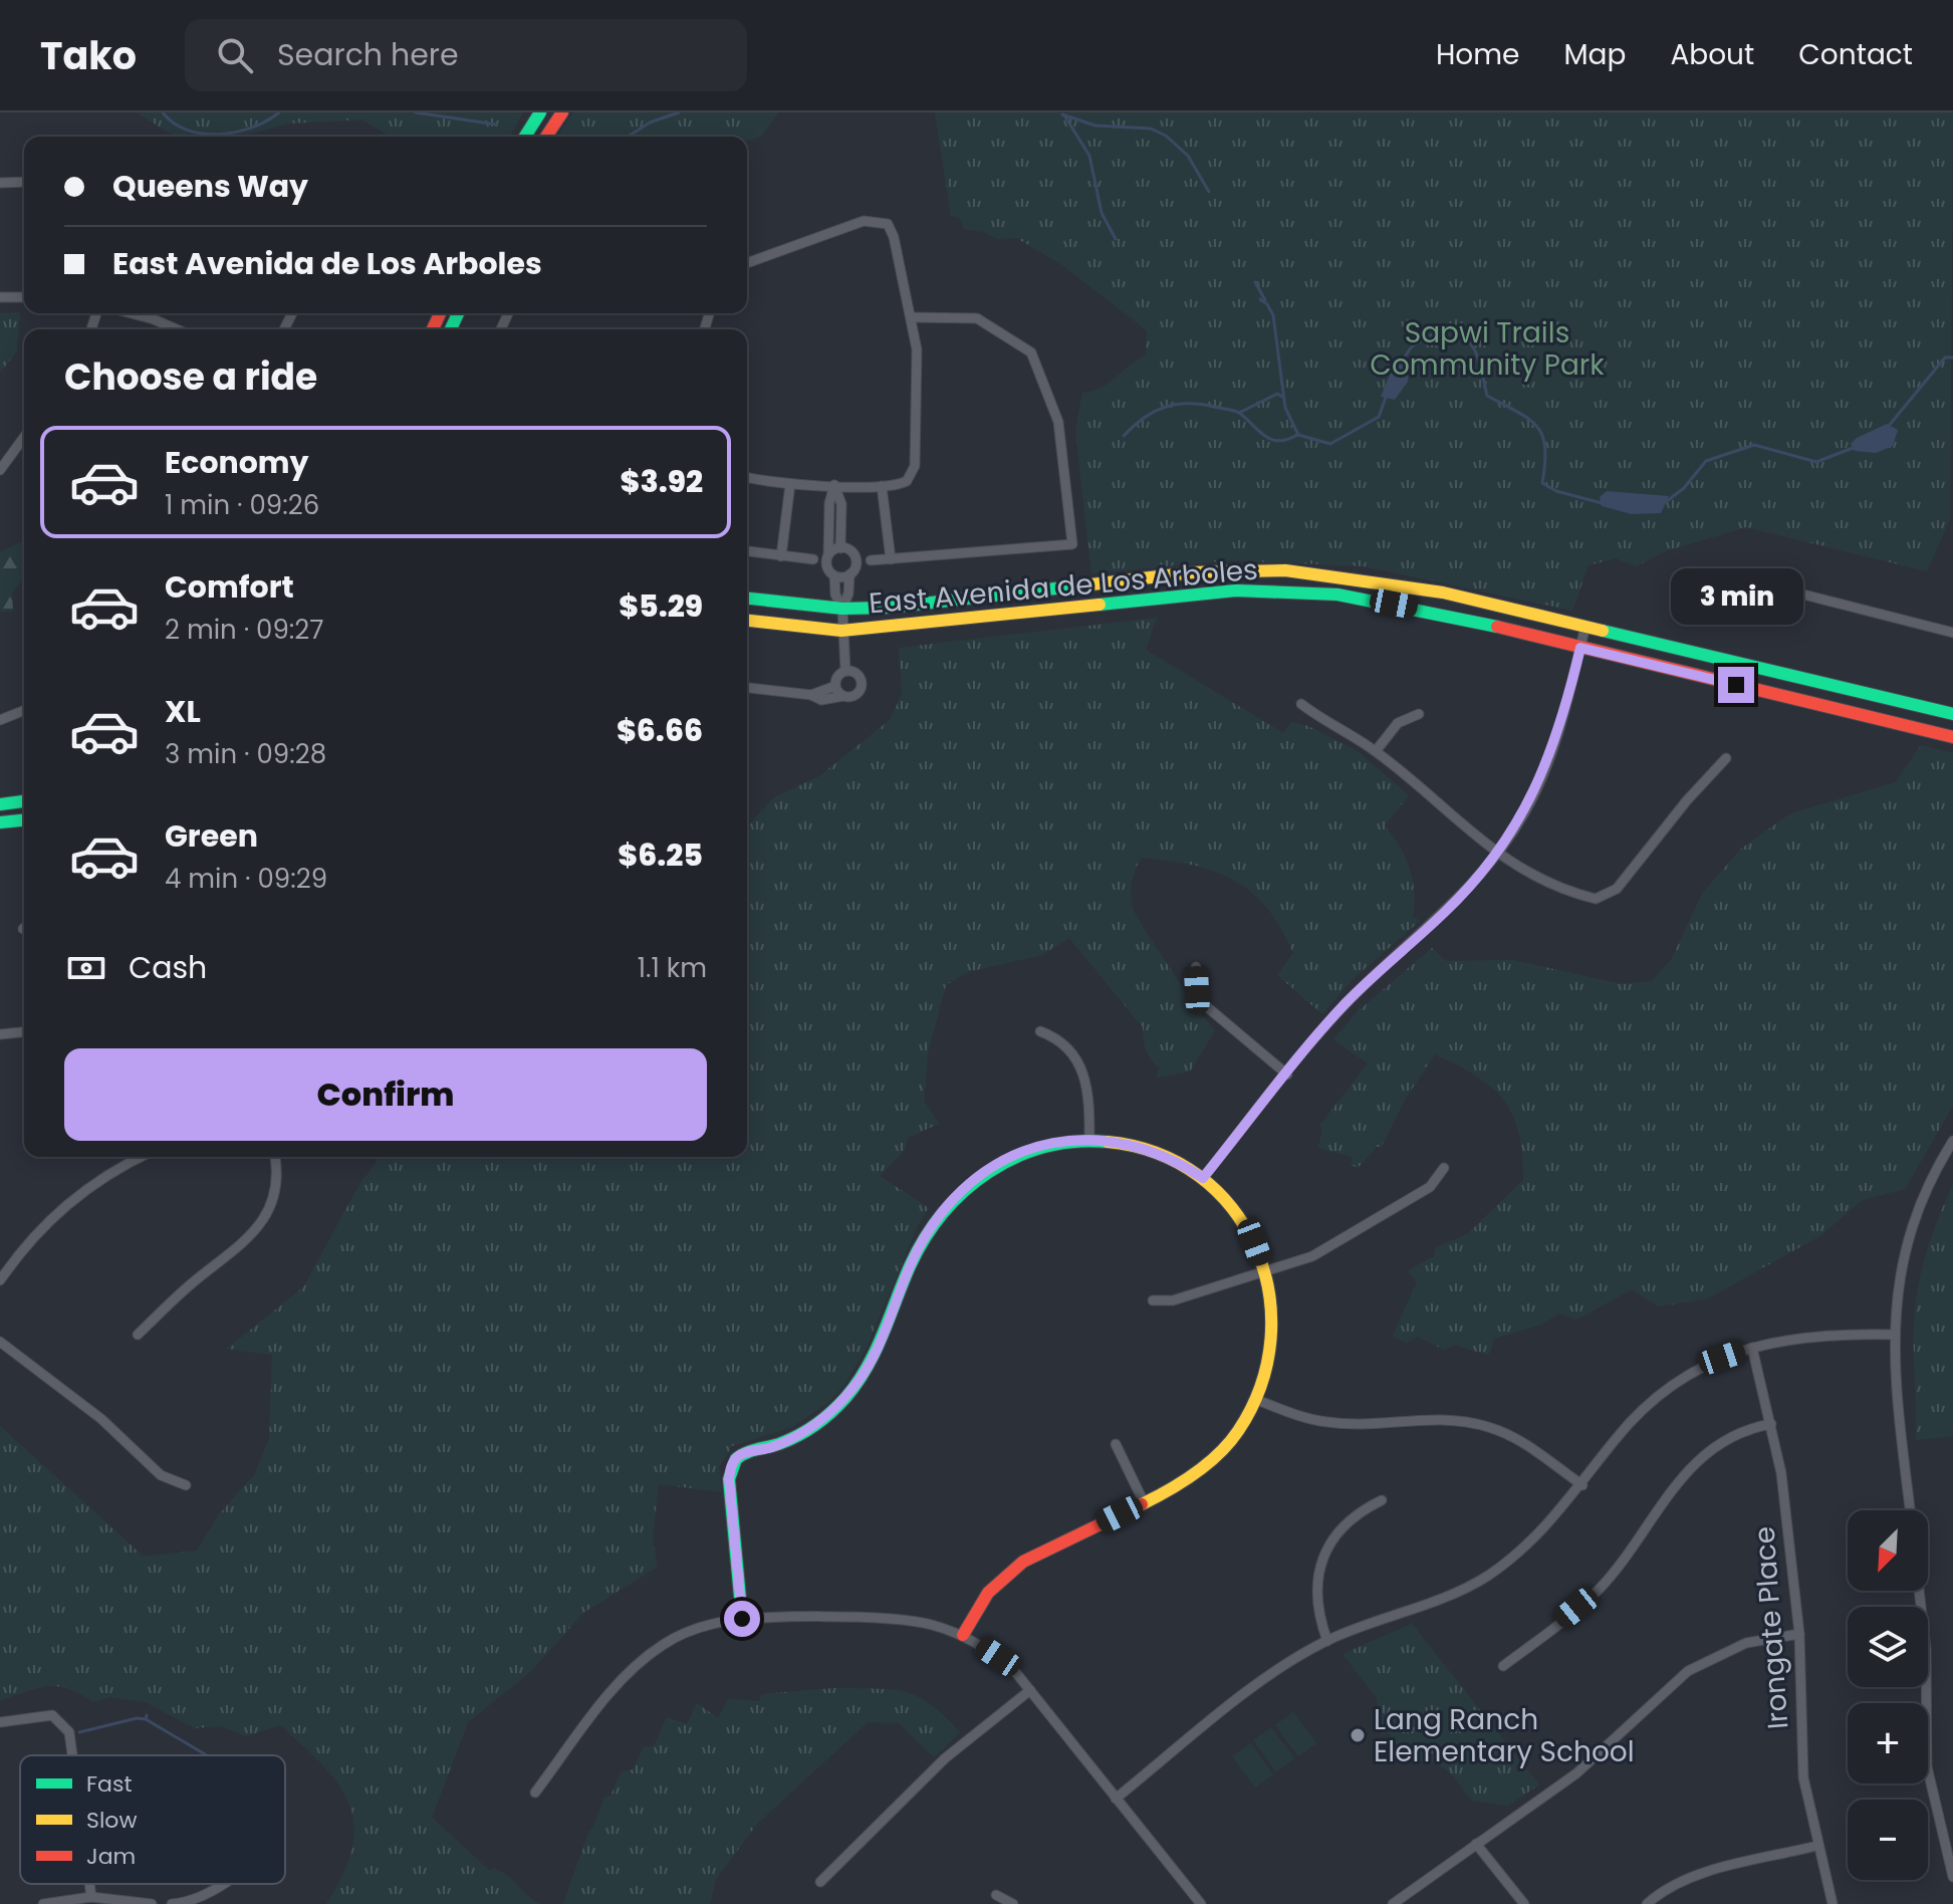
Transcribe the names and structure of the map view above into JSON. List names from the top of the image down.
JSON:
{
  "streets": {
    "main road": ["East Avenida de Los Arboles"],
    "street": ["Irongate Place"]
  },
  "parks": ["Sapwi Trails Community Park"],
  "places": ["Lang Ranch Elementary School"],
  "legend": ["Fast", "Slow", "Jam"],
  "north": "bottom left",
  "page": {
    "header": "Tako",
    "search": "Search here",
    "nav": [
      "Home",
      "Map",
      "About",
      "Contact"
    ],
    "banner": ["Queens Way", "East Avenida de Los Arboles"],
    "heading": "Choose a ride",
    "list": [
      {
        "name": "Economy",
        "note": "1 min · 09:26",
        "value": "$3.92"
      },
      {
        "name": "Comfort",
        "note": "2 min · 09:27",
        "value": "$5.29"
      },
      {
        "name": "XL",
        "note": "3 min · 09:28",
        "value": "$6.66"
      },
      {
        "name": "Green",
        "note": "4 min · 09:29",
        "value": "$6.25"
      }
    ],
    "bubble": "3 min",
    "pay": ["Cash", "1.1 km"],
    "buttons": "Confirm",
    "map_buttons": ["+", "−"]
  }
}
